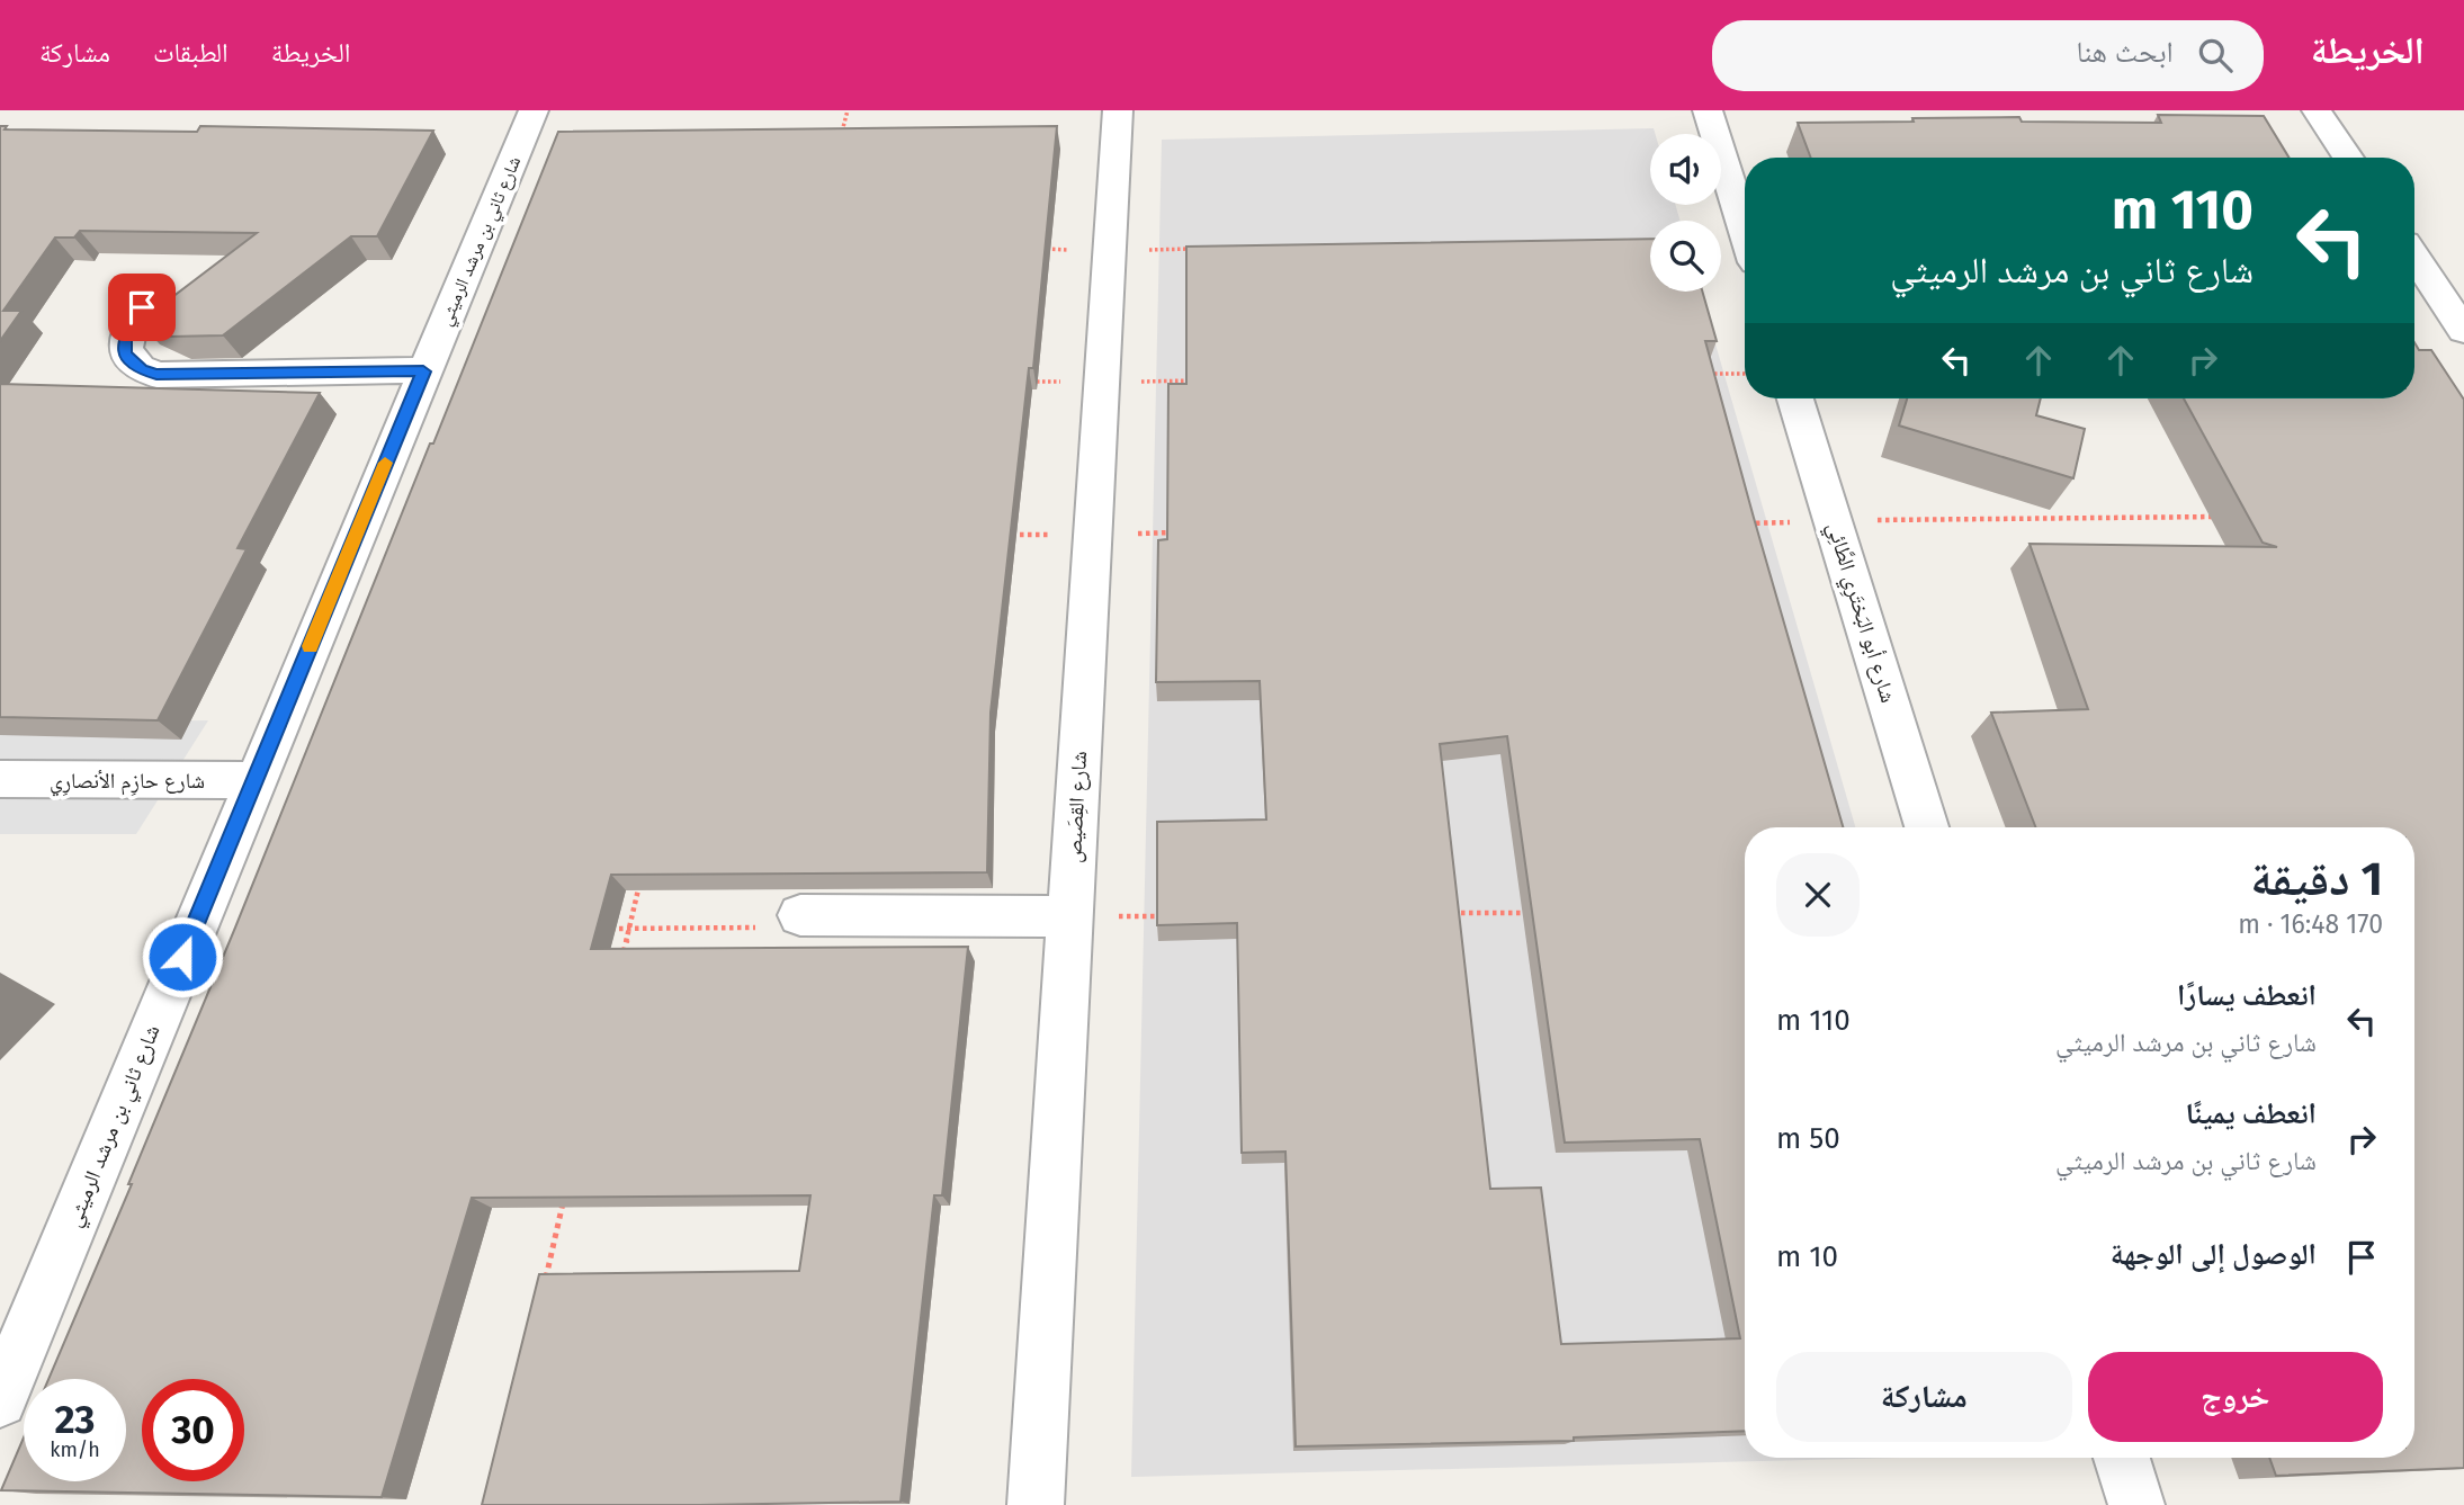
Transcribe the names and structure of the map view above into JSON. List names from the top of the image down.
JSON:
{
  "streets": {
    "street": [
      "شارع ثاني بن مرشد الرميثي",
      "شارع أبو البَختَرِي الطَّائِي",
      "شارع حازِم الأنصارِي",
      "شارع القِصَيص"
    ]
  },
  "crossings": [
    ["شارع ثاني بن مرشد الرميثي", "شارع حازِم الأنصارِي"]
  ],
  "page": {
    "header": "الخريطة",
    "search": "ابحث هنا",
    "nav": ["الخريطة", "الطبقات", "مشاركة"],
    "turn": ["110 m", "شارع ثاني بن مرشد الرميثي"],
    "heading": ["1 دقيقة", "170 m · 16:48"],
    "list": [
      {
        "name": "انعطف يسارًا",
        "note": "شارع ثاني بن مرشد الرميثي",
        "value": "110 m"
      },
      {
        "name": "انعطف يمينًا",
        "note": "شارع ثاني بن مرشد الرميثي",
        "value": "50 m"
      },
      {
        "name": "الوصول إلى الوجهة",
        "value": "10 m"
      }
    ],
    "buttons": ["خروج", "مشاركة"],
    "speed": "23 km/h",
    "limit": "30"
  }
}
